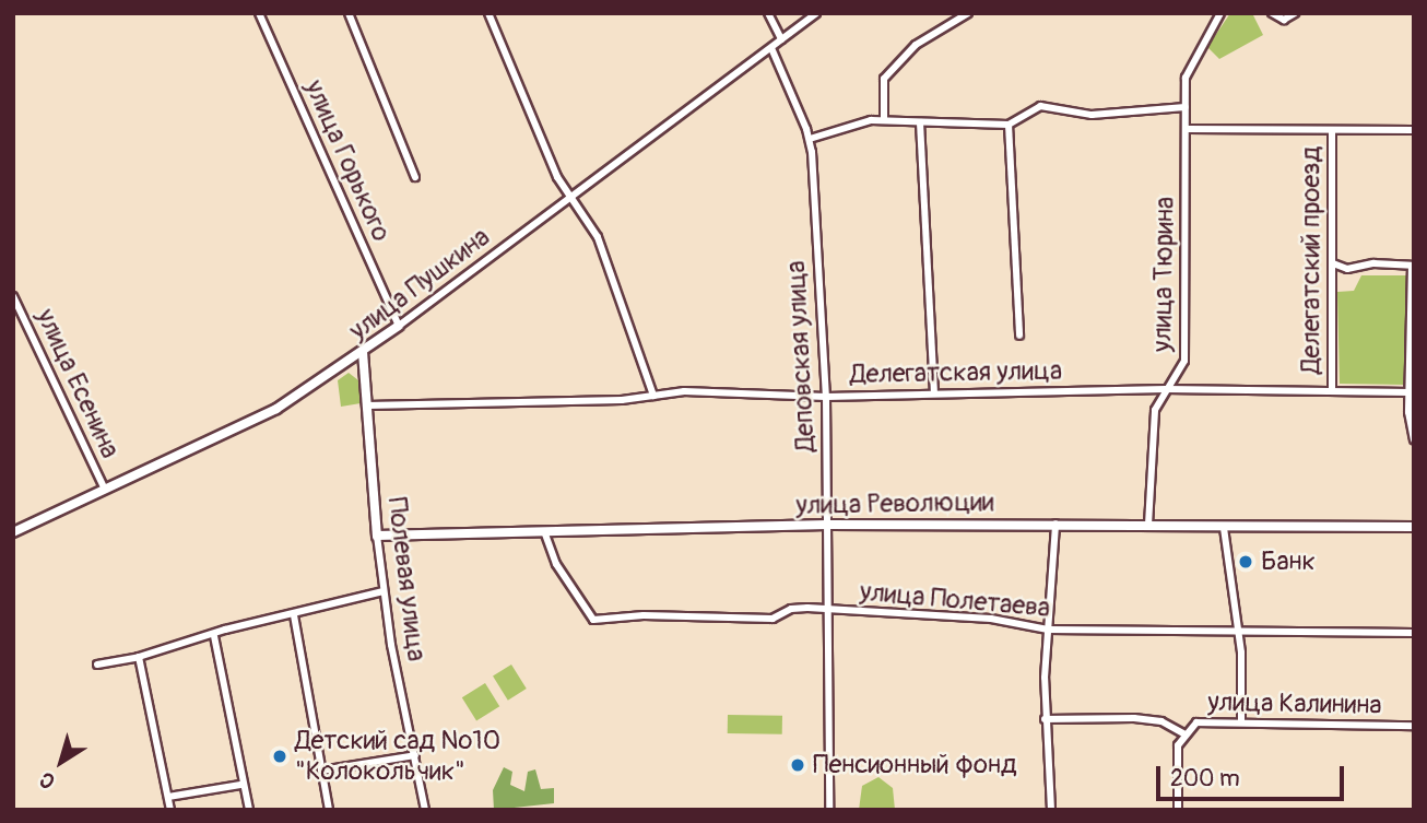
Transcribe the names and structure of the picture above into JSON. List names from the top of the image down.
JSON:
{
  "streets": {
    "main road": ["улица Пушкина", "улица Революции", "Полевая улица"],
    "street": [
      "улица Горького",
      "Делегатский проезд",
      "улица Тюрина",
      "Деповская улица",
      "Делегатская улица",
      "улица Есенина",
      "улица Полетаева",
      "улица Калинина"
    ]
  },
  "crossings": [
    ["улица Горького", "улица Пушкина"],
    ["Делегатский проезд", "Делегатская улица"],
    ["улица Тюрина", "Делегатская улица"],
    ["улица Тюрина", "улица Революции"],
    ["улица Пушкина", "Деповская улица"],
    ["улица Пушкина", "улица Есенина"],
    ["улица Пушкина", "Полевая улица"],
    ["Деповская улица", "Делегатская улица"],
    ["Деповская улица", "улица Революции"],
    ["Деповская улица", "улица Полетаева"],
    ["Делегатская улица", "Полевая улица"],
    ["улица Революции", "Полевая улица"],
    ["улица Революции", "улица Полетаева"]
  ],
  "places": ["Банк", "Детский сад №10 \"Колокольчик\"", "Пенсионный фонд"],
  "scale_bar": "200 m",
  "north": "bottom left"
}
